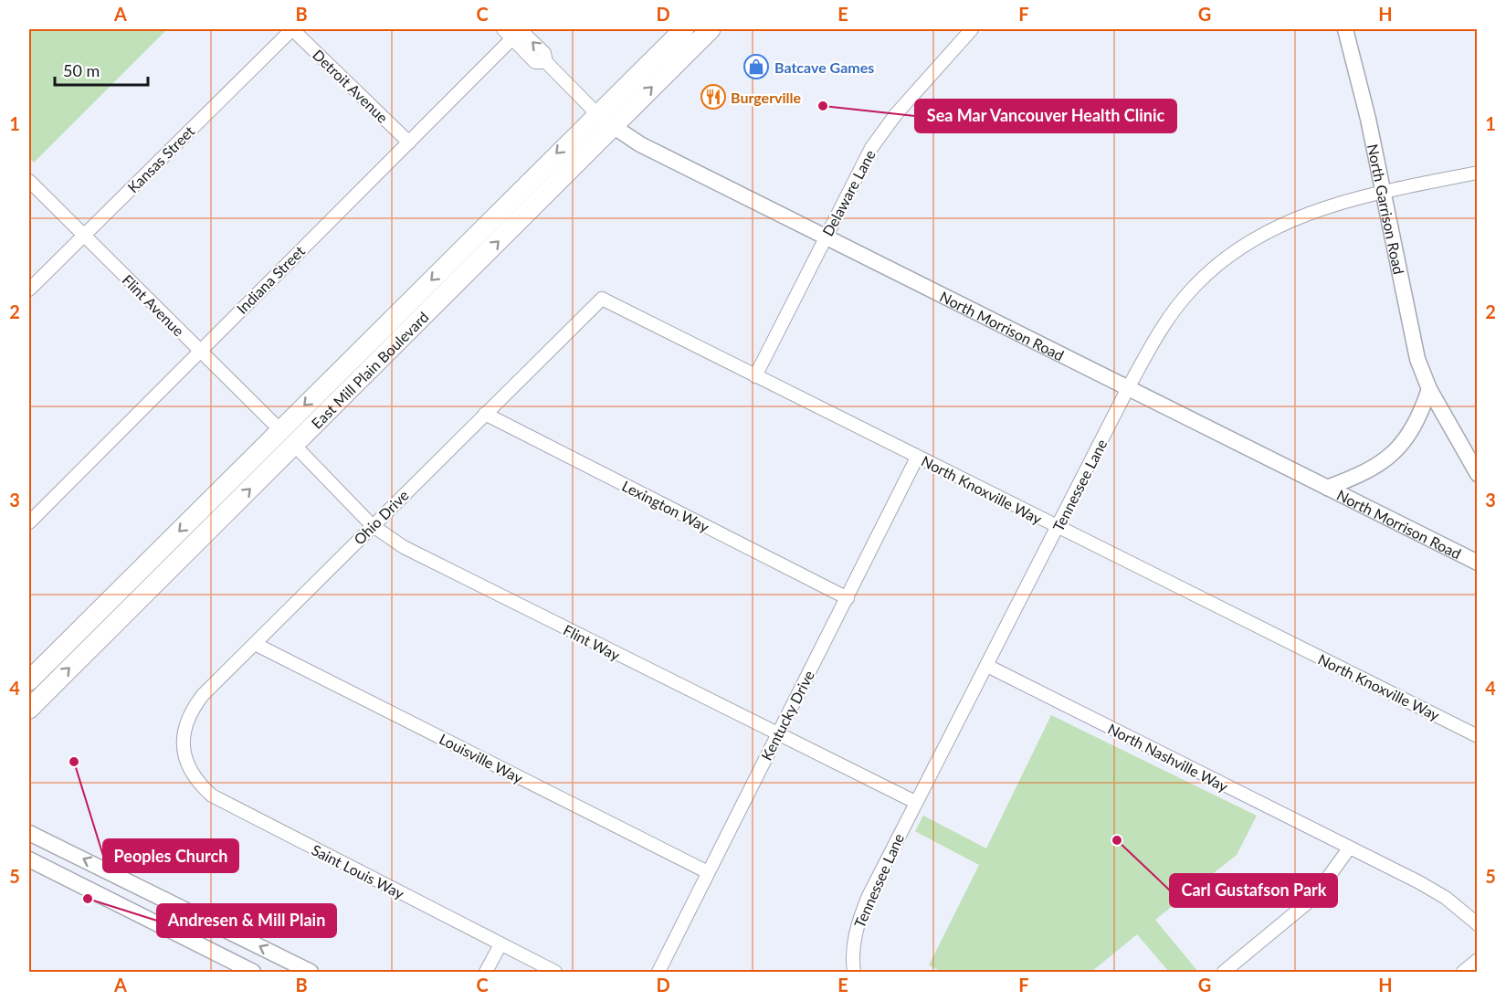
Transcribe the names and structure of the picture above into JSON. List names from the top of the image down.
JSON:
{
  "streets": {
    "main road": ["East Mill Plain Boulevard"],
    "street": [
      "Detroit Avenue",
      "Kansas Street",
      "Delaware Lane",
      "North Garrison Road",
      "Indiana Street",
      "Flint Avenue",
      "North Morrison Road",
      "Tennessee Lane",
      "North Knoxville Way",
      "Lexington Way",
      "Ohio Drive",
      "Flint Way",
      "Kentucky Drive",
      "North Nashville Way",
      "Louisville Way",
      "Saint Louis Way"
    ]
  },
  "crossings": [
    ["Detroit Avenue", "Kansas Street"],
    ["Detroit Avenue", "Indiana Street"],
    ["Kansas Street", "Flint Avenue"],
    ["Delaware Lane", "North Morrison Road"],
    ["Delaware Lane", "North Knoxville Way"],
    ["North Garrison Road", "Tennessee Lane"],
    ["Indiana Street", "Flint Avenue"],
    ["Indiana Street", "North Morrison Road"],
    ["Flint Avenue", "East Mill Plain Boulevard"],
    ["North Morrison Road", "East Mill Plain Boulevard"],
    ["North Morrison Road", "Tennessee Lane"],
    ["East Mill Plain Boulevard", "Flint Way"],
    ["Tennessee Lane", "North Knoxville Way"],
    ["Tennessee Lane", "Flint Way"],
    ["Tennessee Lane", "North Nashville Way"],
    ["North Knoxville Way", "Ohio Drive"],
    ["North Knoxville Way", "Kentucky Drive"],
    ["Lexington Way", "Ohio Drive"],
    ["Lexington Way", "Kentucky Drive"],
    ["Ohio Drive", "Flint Way"],
    ["Ohio Drive", "Louisville Way"],
    ["Ohio Drive", "Saint Louis Way"],
    ["Flint Way", "Kentucky Drive"],
    ["Kentucky Drive", "Louisville Way"]
  ],
  "places": {
    "shop": ["Batcave Games"],
    "restaurant": ["Burgerville"],
    "other": [
      "Sea Mar Vancouver Health Clinic",
      "Peoples Church",
      "Carl Gustafson Park",
      "Andresen & Mill Plain"
    ]
  },
  "scale_bar": "50 m",
  "grid": {
    "columns": [
      "A",
      "B",
      "C",
      "D",
      "E",
      "F",
      "G",
      "H"
    ],
    "rows": [
      "1",
      "2",
      "3",
      "4",
      "5"
    ]
  }
}
